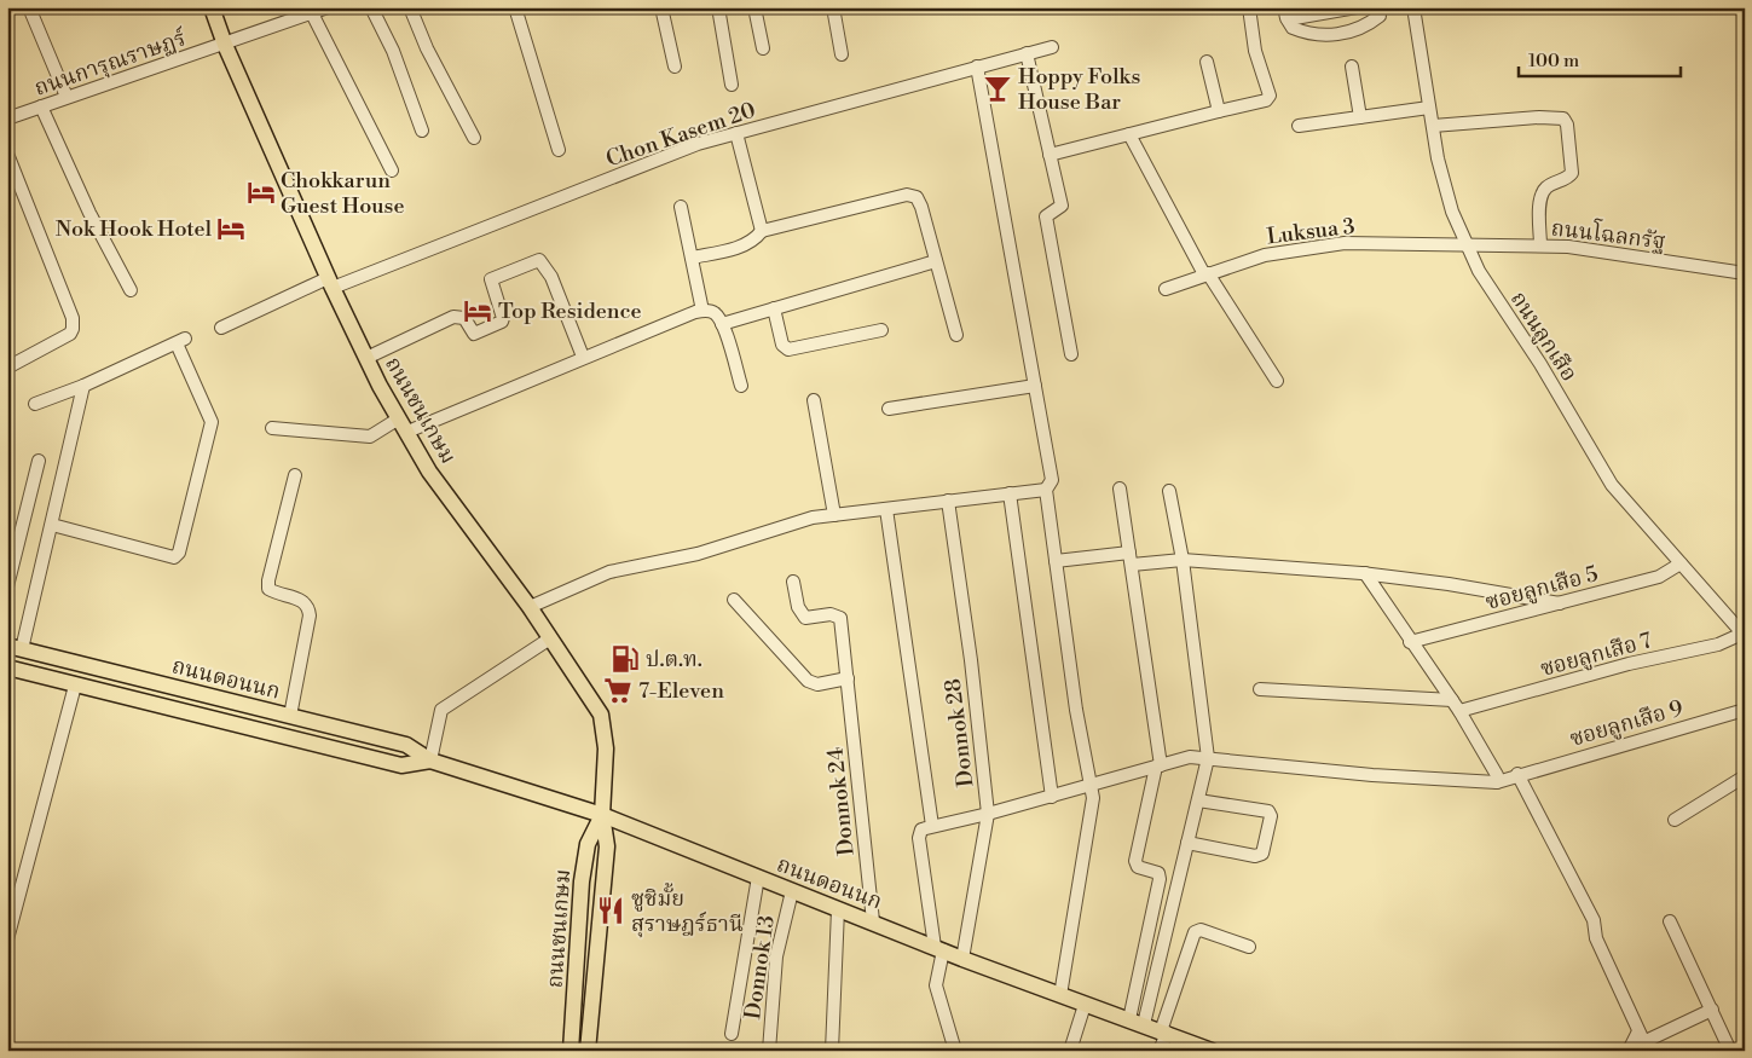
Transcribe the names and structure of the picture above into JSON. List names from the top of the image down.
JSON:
{
  "streets": {
    "main road": ["ถนนชนเกษม", "ถนนดอนนก"],
    "street": [
      "ถนนการุณราษฏร์",
      "Chon Kasem 20",
      "Luksua 3",
      "ถนนโฉลกรัฐ",
      "ถนนลูกเสือ",
      "ซอยลูกเสือ 5",
      "ซอยลูกเสือ 7",
      "ซอยลูกเสือ 9",
      "Donnok 28",
      "Donnok 24",
      "Donnok 13"
    ]
  },
  "crossings": [
    ["ถนนการุณราษฏร์", "ถนนชนเกษม"],
    ["Chon Kasem 20", "ถนนชนเกษม"],
    ["Luksua 3", "ถนนโฉลกรัฐ"],
    ["Luksua 3", "ถนนลูกเสือ"],
    ["ถนนโฉลกรัฐ", "ถนนลูกเสือ"],
    ["ถนนลูกเสือ", "ซอยลูกเสือ 5"],
    ["ถนนลูกเสือ", "ซอยลูกเสือ 7"],
    ["ถนนชนเกษม", "ถนนดอนนก"],
    ["ถนนดอนนก", "Donnok 28"],
    ["ถนนดอนนก", "Donnok 24"],
    ["ถนนดอนนก", "Donnok 13"]
  ],
  "places": {
    "bar": ["Hoppy Folks House Bar"],
    "hotel": ["Chokkarun Guest House", "Nok Hook Hotel", "Top Residence"],
    "fuel station": ["ป.ต.ท."],
    "supermarket": ["7-Eleven"],
    "restaurant": ["ซูชิมั้ย สุราษฎร์ธานี"]
  },
  "scale_bar": "100 m"
}
